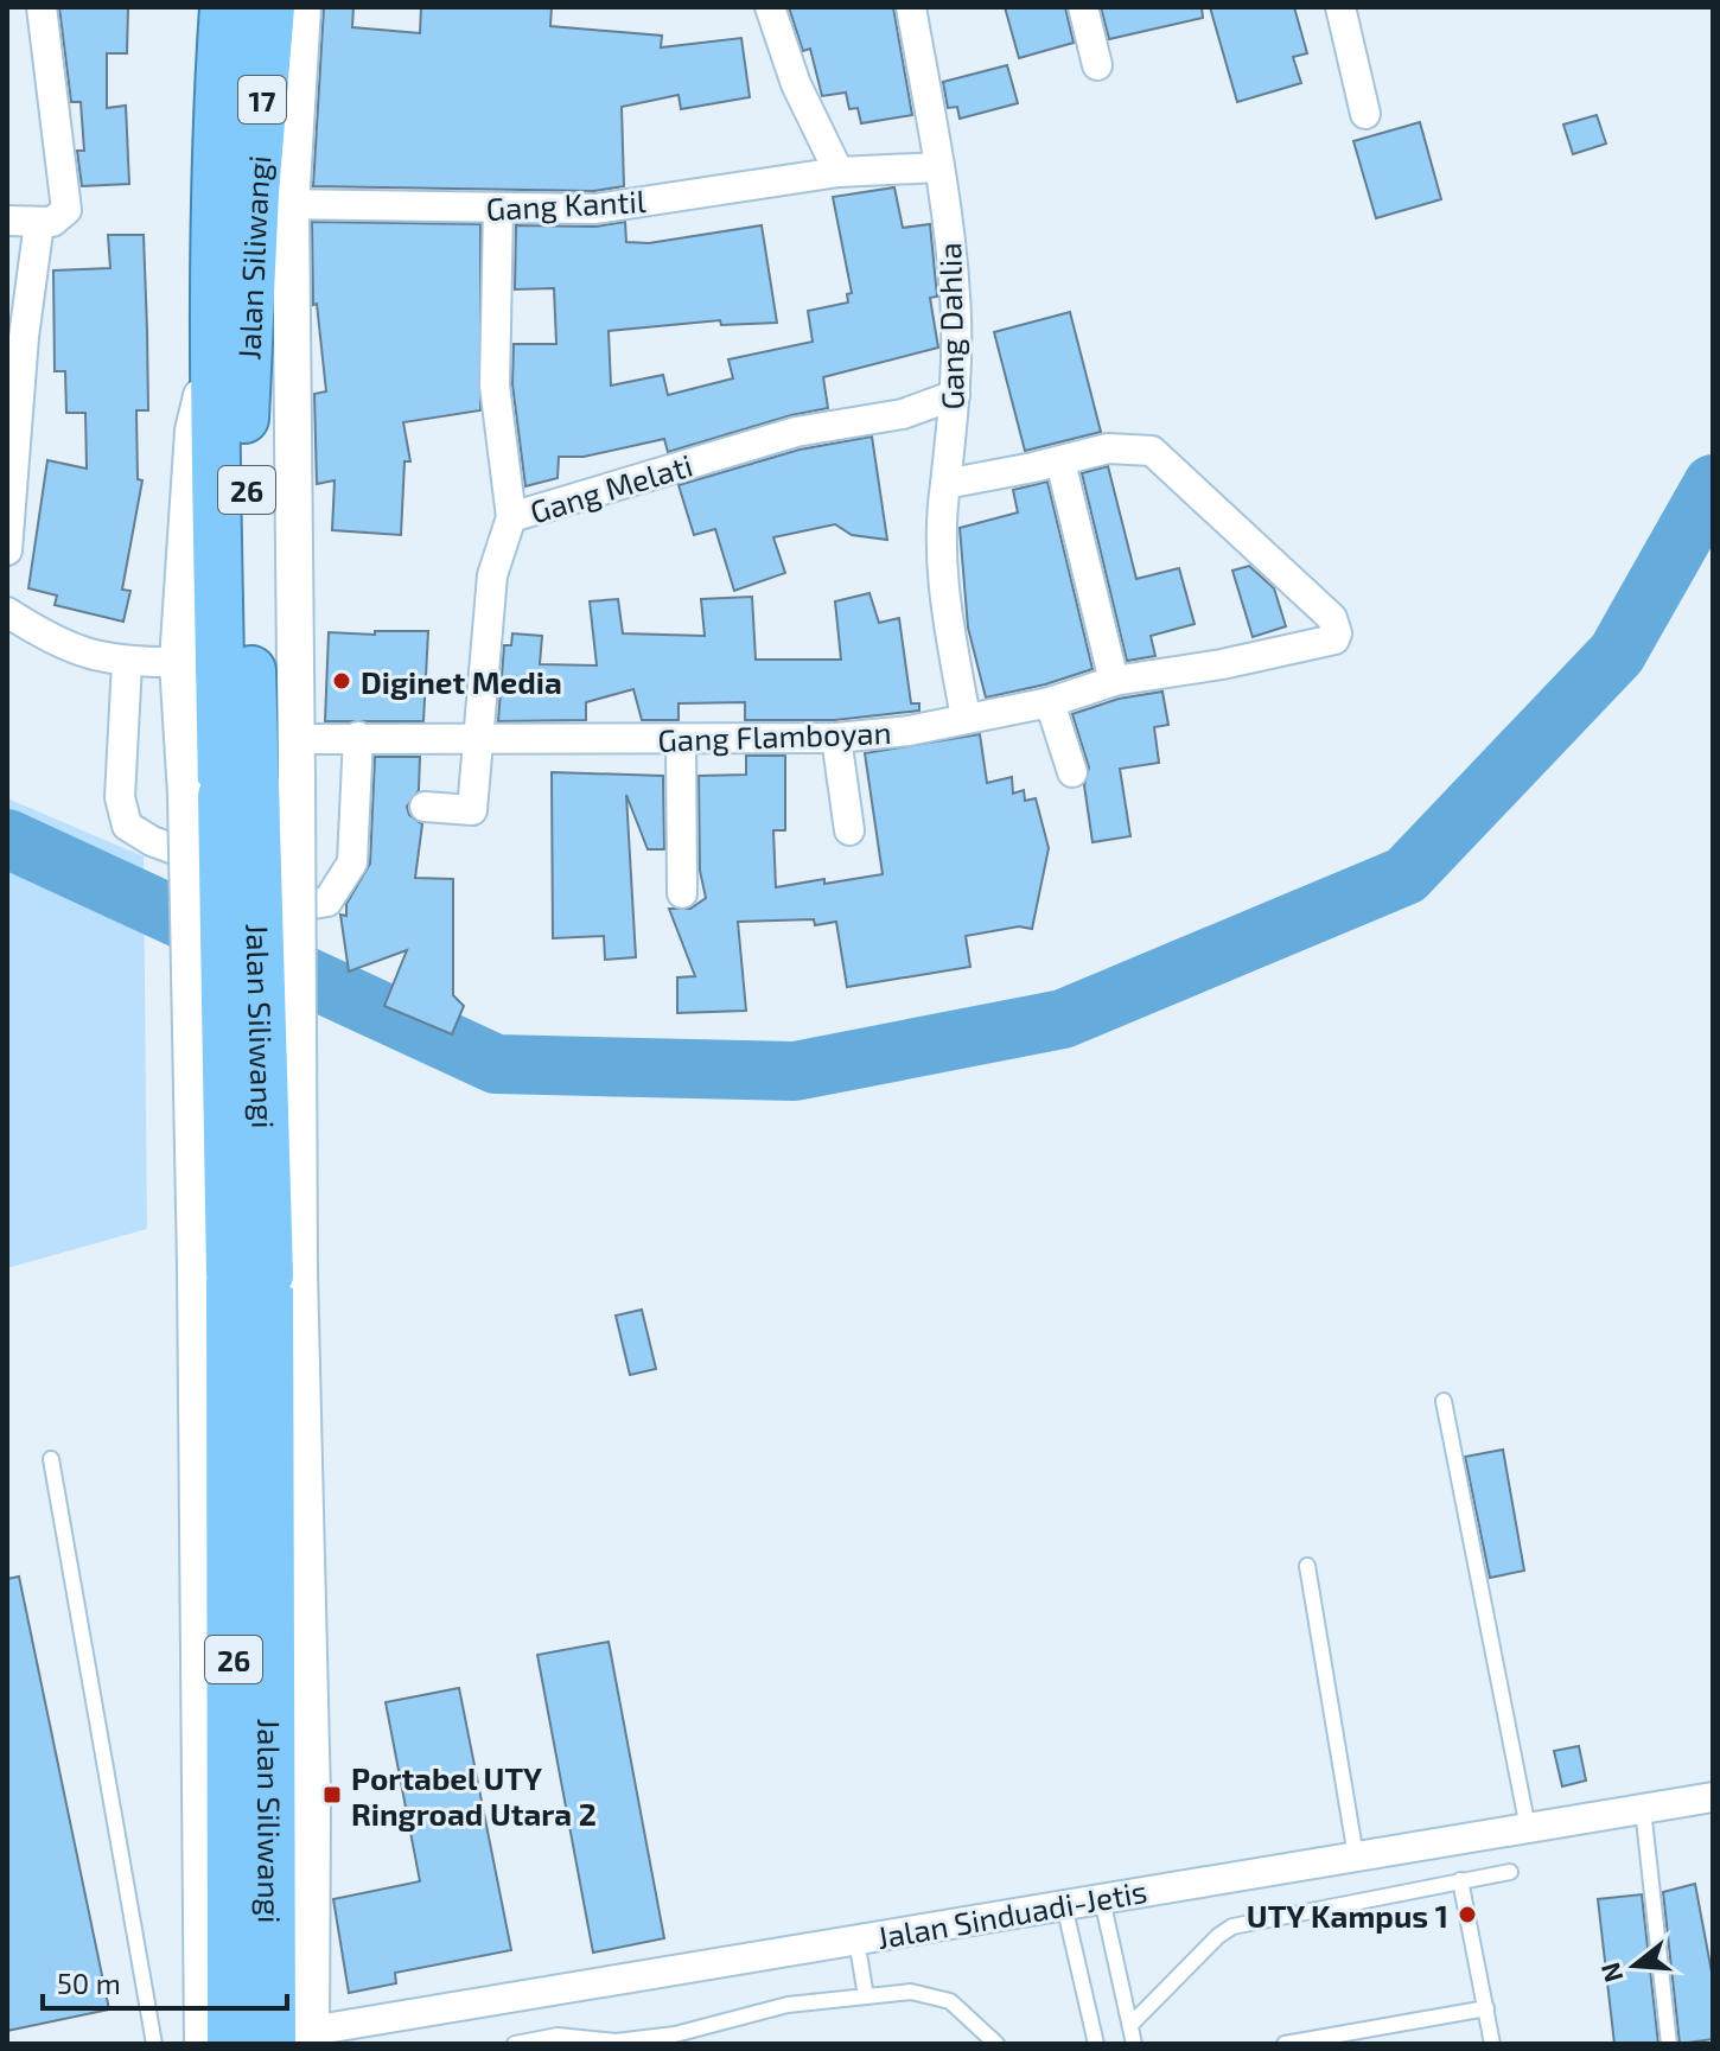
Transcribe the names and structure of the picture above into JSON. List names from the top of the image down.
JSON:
{
  "streets": {
    "highway": ["17", "Jalan Siliwangi", "26"],
    "street": [
      "Gang Kantil",
      "Gang Dahlia",
      "Gang Melati",
      "Gang Flamboyan",
      "Jalan Sinduadi-Jetis"
    ]
  },
  "crossings": [
    ["Gang Kantil", "Jalan Siliwangi"],
    ["Gang Kantil", "Gang Dahlia"],
    ["Gang Kantil", "Gang Melati"],
    ["Jalan Siliwangi", "26"],
    ["Jalan Siliwangi", "Jalan Sinduadi-Jetis"],
    ["Gang Dahlia", "Gang Melati"],
    ["Gang Dahlia", "Gang Flamboyan"]
  ],
  "places": {
    "other": ["Diginet Media", "UTY Kampus 1"],
    "transit": ["Portabel UTY Ringroad Utara 2"]
  },
  "scale_bar": "50 m",
  "north": "left"
}
